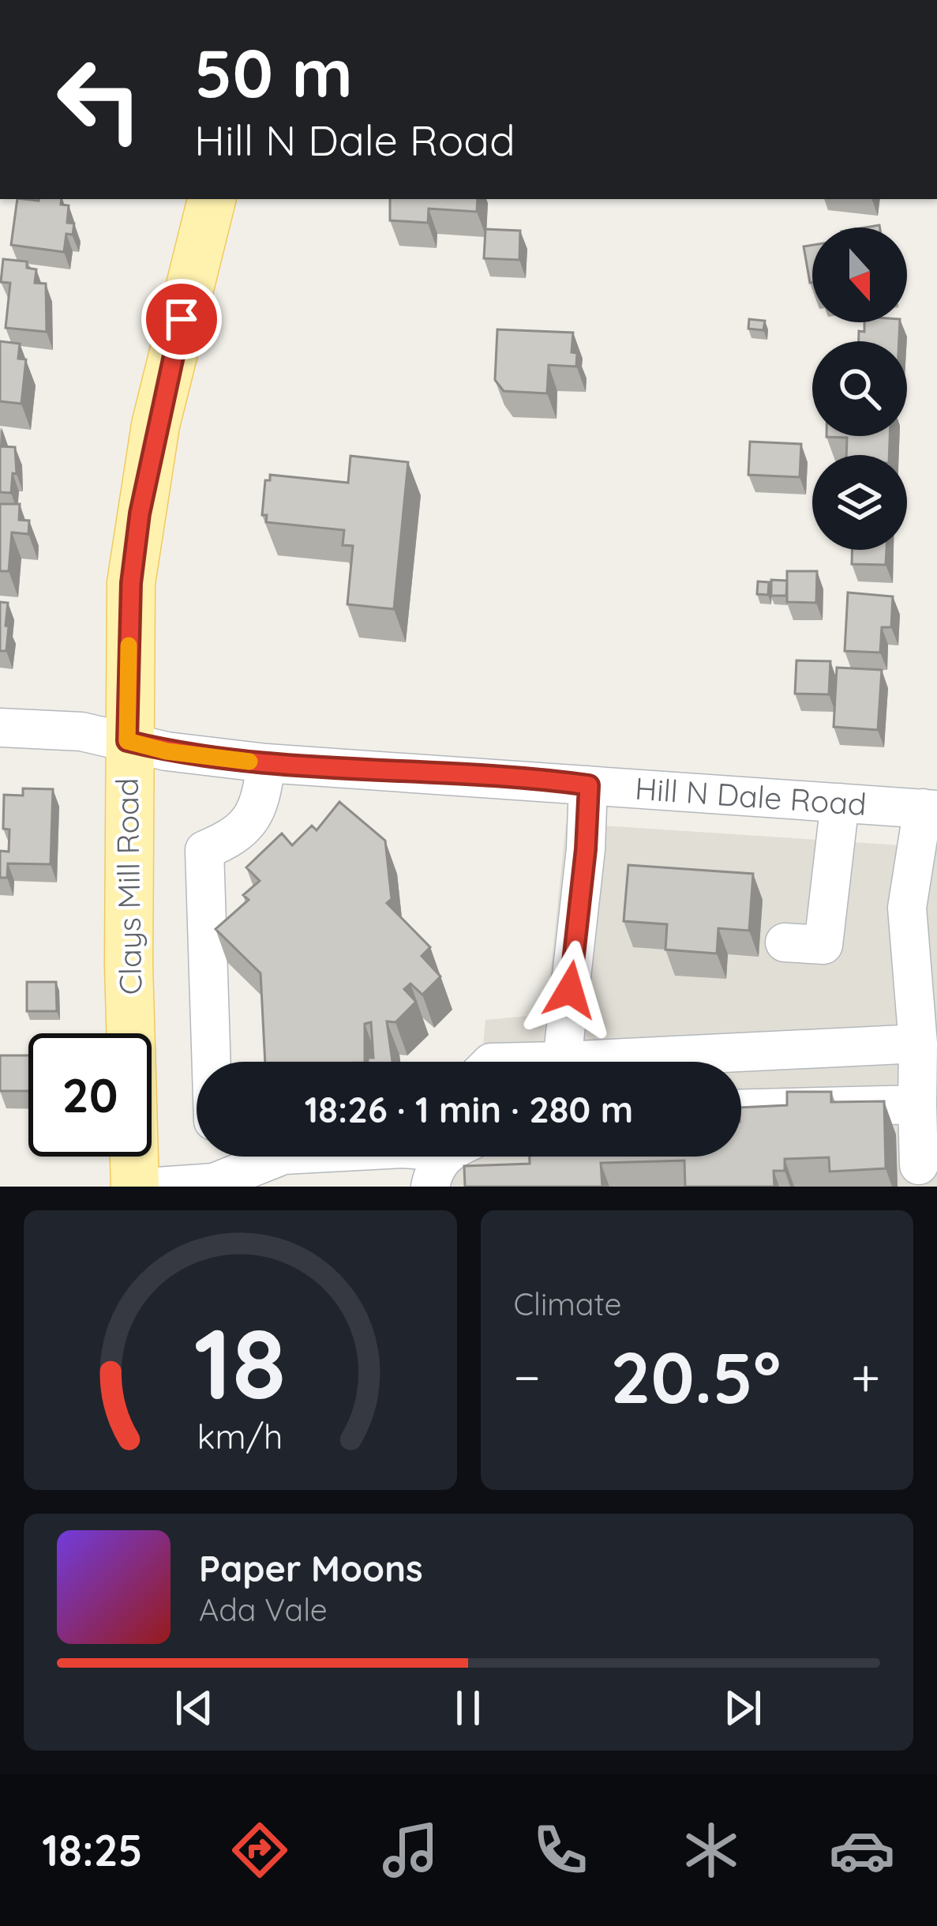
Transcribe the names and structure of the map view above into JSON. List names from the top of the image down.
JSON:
{
  "streets": {
    "main road": ["Clays Mill Road"],
    "street": ["Hill N Dale Road"]
  },
  "crossings": [
    ["Hill N Dale Road", "Clays Mill Road"]
  ],
  "north": "bottom",
  "page": {
    "turn": ["50 m", "Hill N Dale Road"],
    "limit": "20",
    "trip": "18:26 · 1 min · 280 m",
    "tile": "Climate",
    "heat": ["−", "20.5°", "+"],
    "song": ["Paper Moons", "Ada Vale"],
    "tabs": "18:25",
    "gauge": ["18", "km/h"]
  }
}
